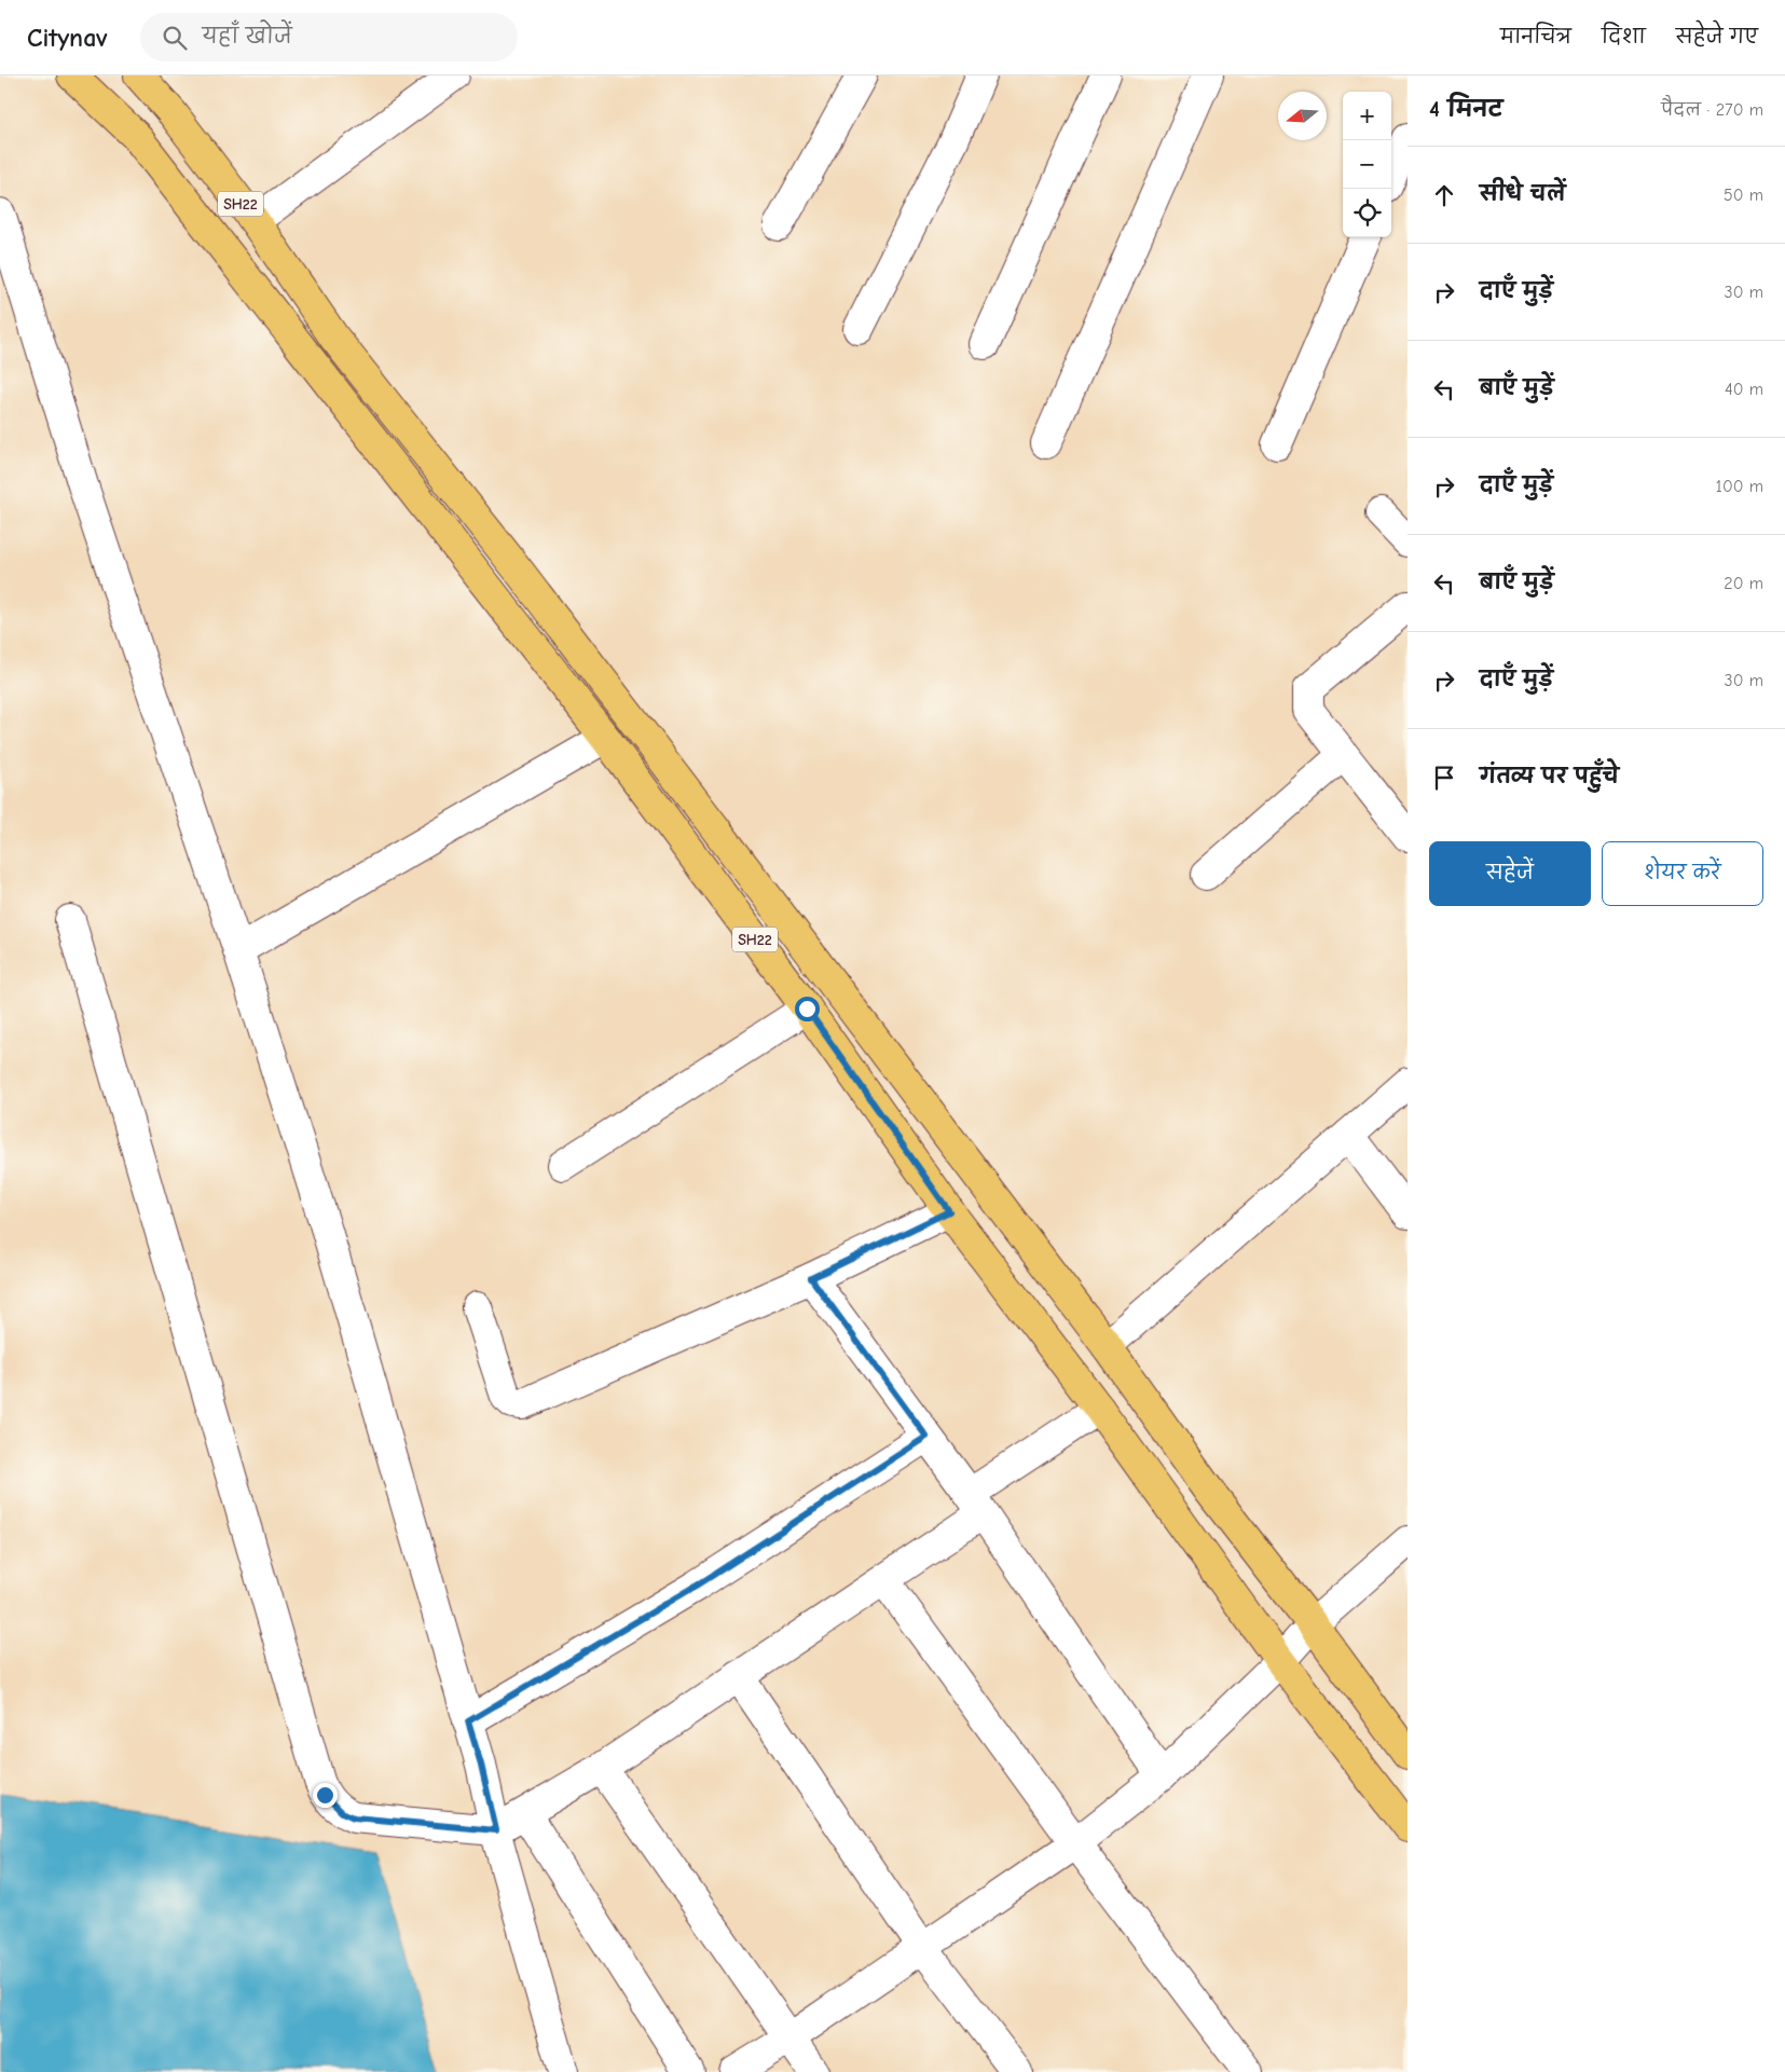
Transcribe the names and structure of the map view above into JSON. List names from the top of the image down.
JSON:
{
  "streets": {
    "main road": ["SH22"]
  },
  "north": "left",
  "page": {
    "header": "Citynav",
    "search": "यहाँ खोजें",
    "nav": ["मानचित्र", "दिशा", "सहेजे गए"],
    "heading": ["4 मिनट", "पैदल · 270 m"],
    "map_buttons": ["+", "−"],
    "list": [
      ["सीधे चलें", "50 m"],
      ["दाएँ मुड़ें", "30 m"],
      ["बाएँ मुड़ें", "40 m"],
      ["दाएँ मुड़ें", "100 m"],
      ["बाएँ मुड़ें", "20 m"],
      ["दाएँ मुड़ें", "30 m"],
      "गंतव्य पर पहुँचे"
    ],
    "buttons": ["सहेजें", "शेयर करें"]
  }
}
